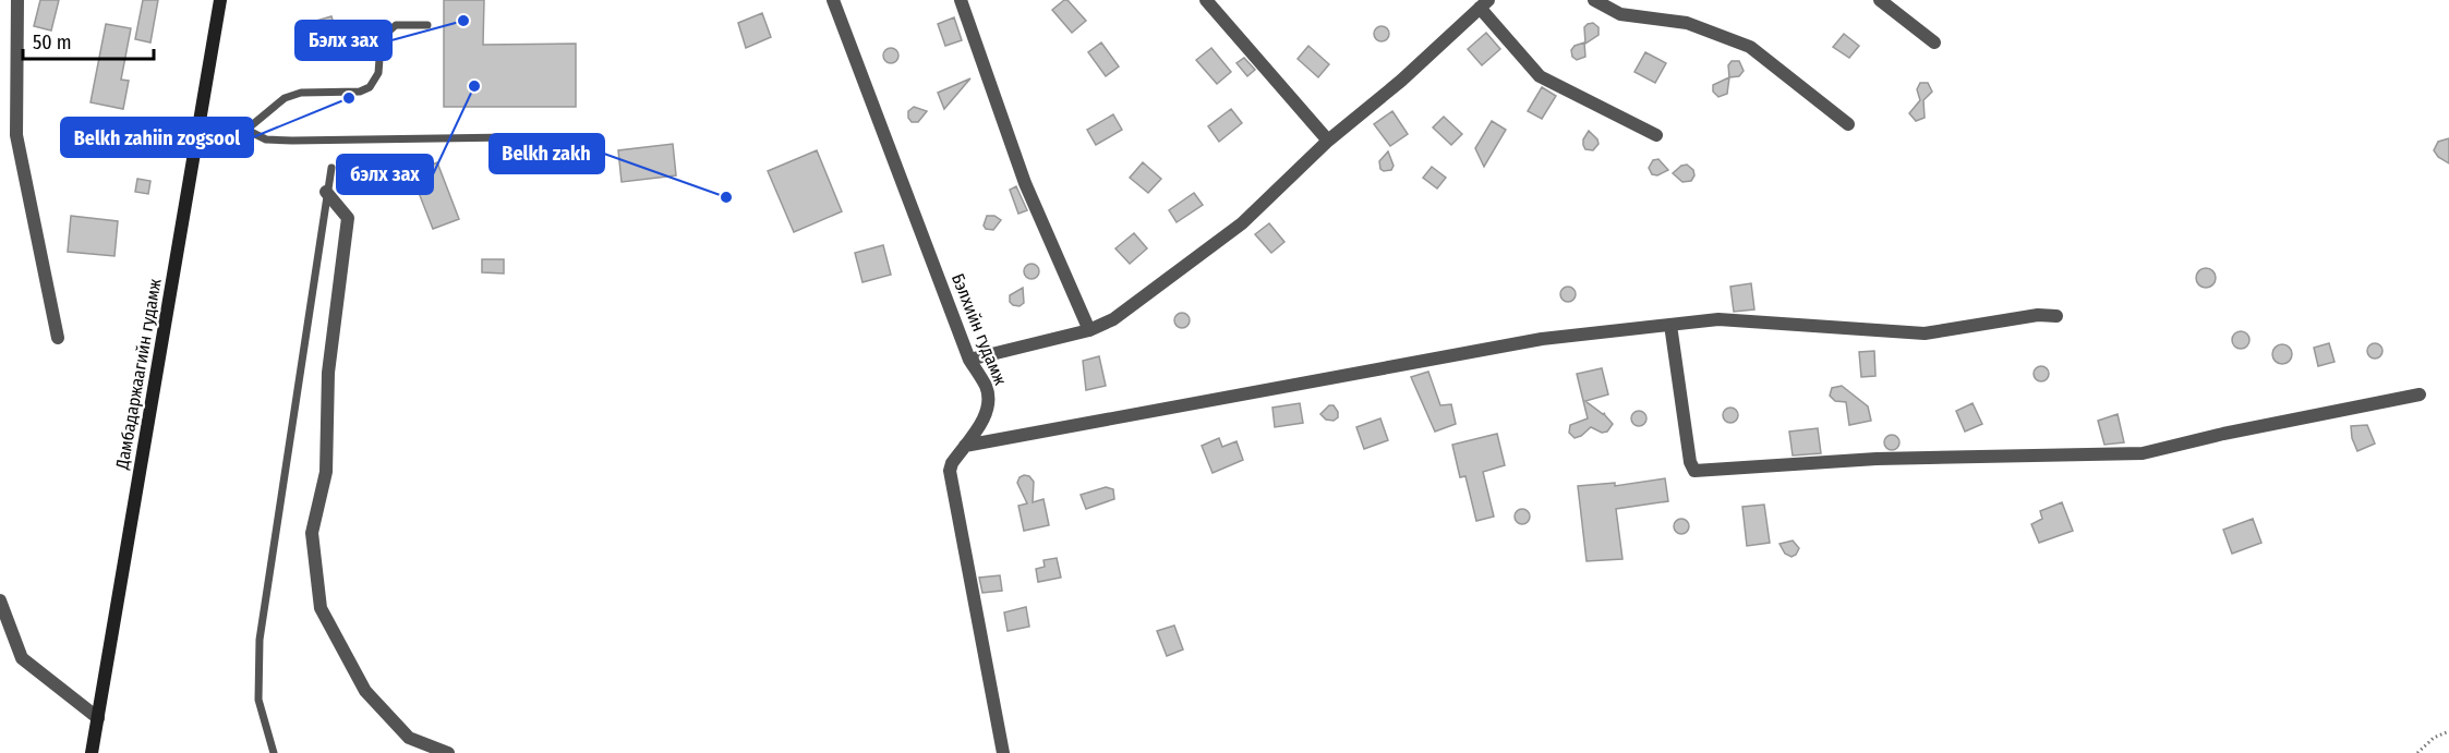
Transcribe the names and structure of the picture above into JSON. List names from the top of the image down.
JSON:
{
  "streets": {
    "main road": ["Дамбадаржаагийн гудамж"],
    "street": ["Бэлхийн гудамж"]
  },
  "places": [
    "Бэлх зах",
    "бэлх зах",
    "Belkh zahiin zogsool",
    "Belkh zakh"
  ],
  "scale_bar": "50 m"
}
